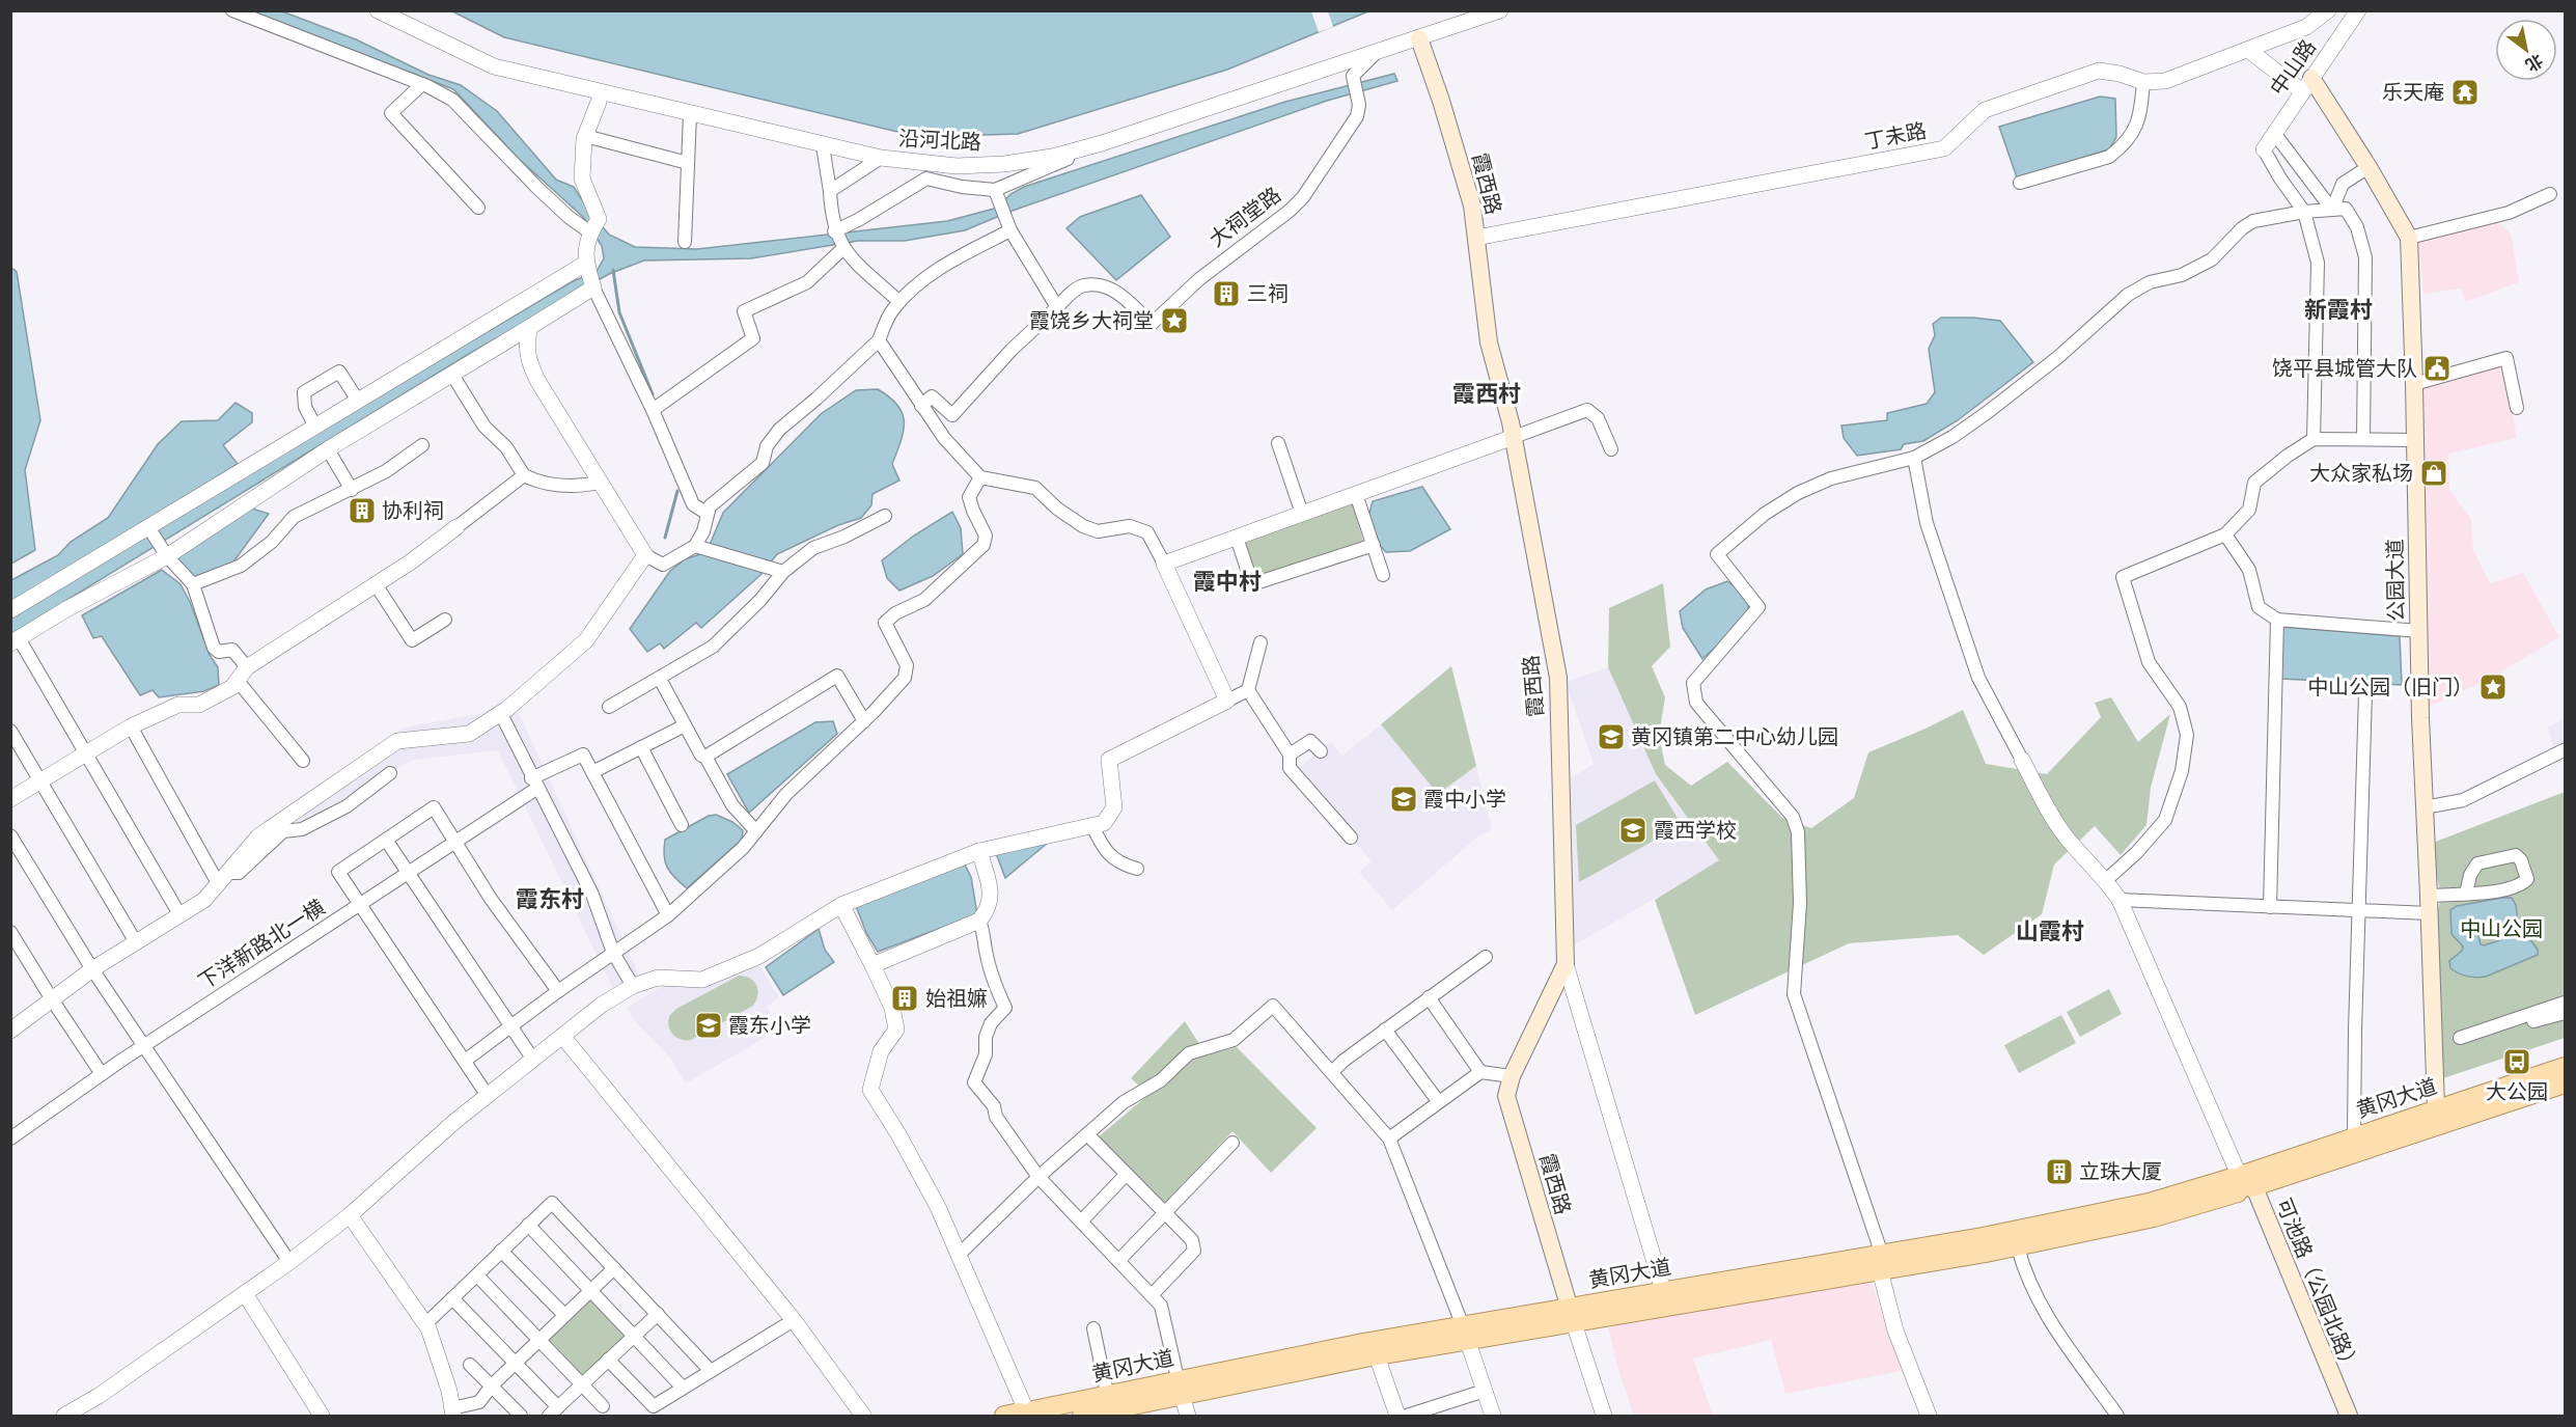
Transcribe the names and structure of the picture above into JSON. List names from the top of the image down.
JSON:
{
  "streets": {
    "main road": [
      "霞西路",
      "公园大道",
      "黄冈大道",
      "可池路（公园北路）"
    ],
    "street": [
      "中山路",
      "丁未路",
      "沿河北路",
      "大祠堂路",
      "下洋新路北一横"
    ]
  },
  "crossings": [
    ["中山路", "公园大道"],
    ["丁未路", "霞西路"],
    ["沿河北路", "霞西路"],
    ["沿河北路", "大祠堂路"],
    ["黄冈大道", "可池路（公园北路）"]
  ],
  "districts": [
    "新霞村",
    "霞西村",
    "霞中村",
    "霞东村",
    "山霞村"
  ],
  "parks": ["中山公园"],
  "places": {
    "temple": ["乐天庵"],
    "building": [
      "三祠",
      "协利祠",
      "始祖嫲",
      "立珠大厦"
    ],
    "place": ["霞饶乡大祠堂", "中山公园（旧门）"],
    "public building": ["饶平县城管大队"],
    "shop": ["大众家私场"],
    "school or university": [
      "黄冈镇第二中心幼儿园",
      "霞中小学",
      "霞西学校",
      "霞东小学"
    ],
    "bus stop": ["大公园"]
  },
  "north": "bottom right"
}
